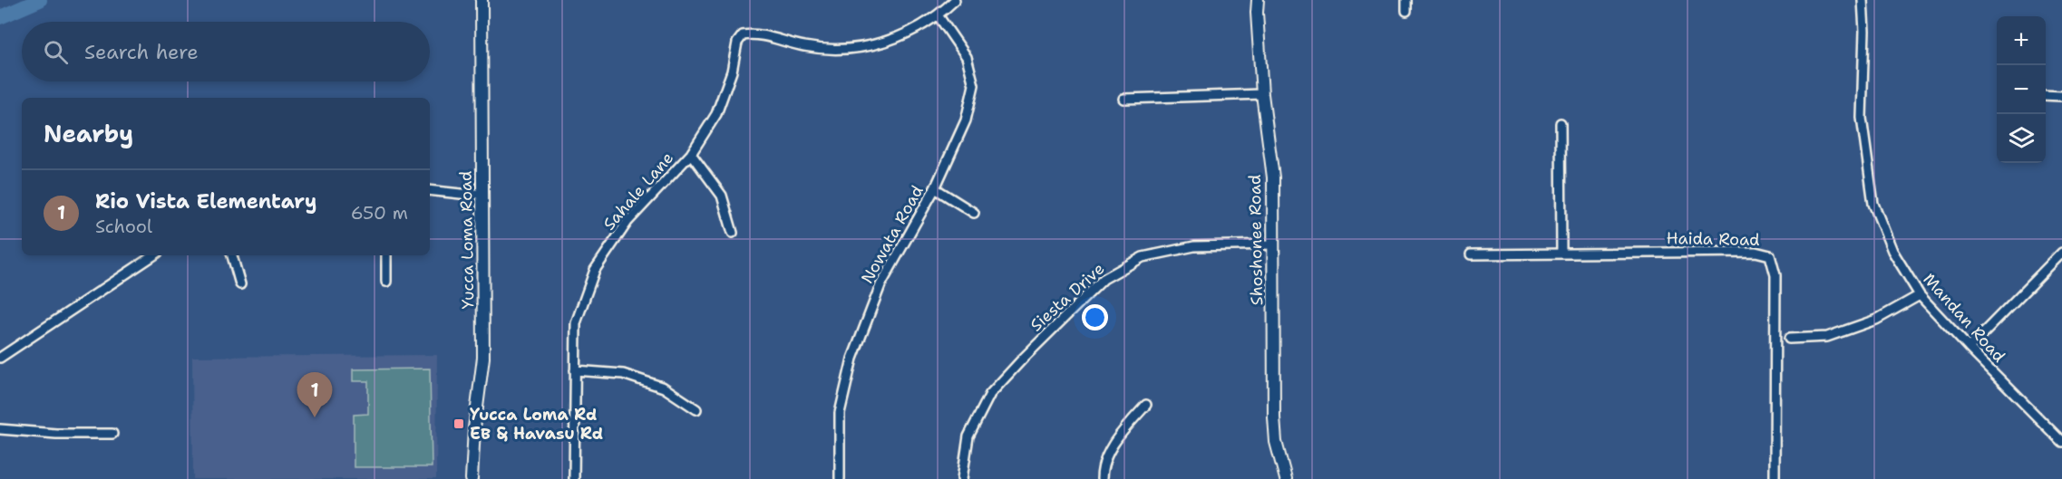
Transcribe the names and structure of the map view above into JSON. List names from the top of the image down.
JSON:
{
  "streets": {
    "street": [
      "Sahale Lane",
      "Nowata Road",
      "Haida Road",
      "Yucca Loma Road",
      "Shoshonee Road",
      "Siesta Drive",
      "Mandan Road"
    ]
  },
  "crossings": [
    ["Sahale Lane", "Nowata Road"],
    ["Shoshonee Road", "Siesta Drive"]
  ],
  "places": {
    "transit": ["Yucca Loma Rd EB & Havasu Rd"]
  },
  "page": {
    "map_buttons": ["+", "−"],
    "search": "Search here",
    "heading": "Nearby",
    "list": [
      {
        "mark": "1",
        "name": "Rio Vista Elementary",
        "note": "School",
        "value": "650 m"
      }
    ],
    "pins": "1"
  }
}
